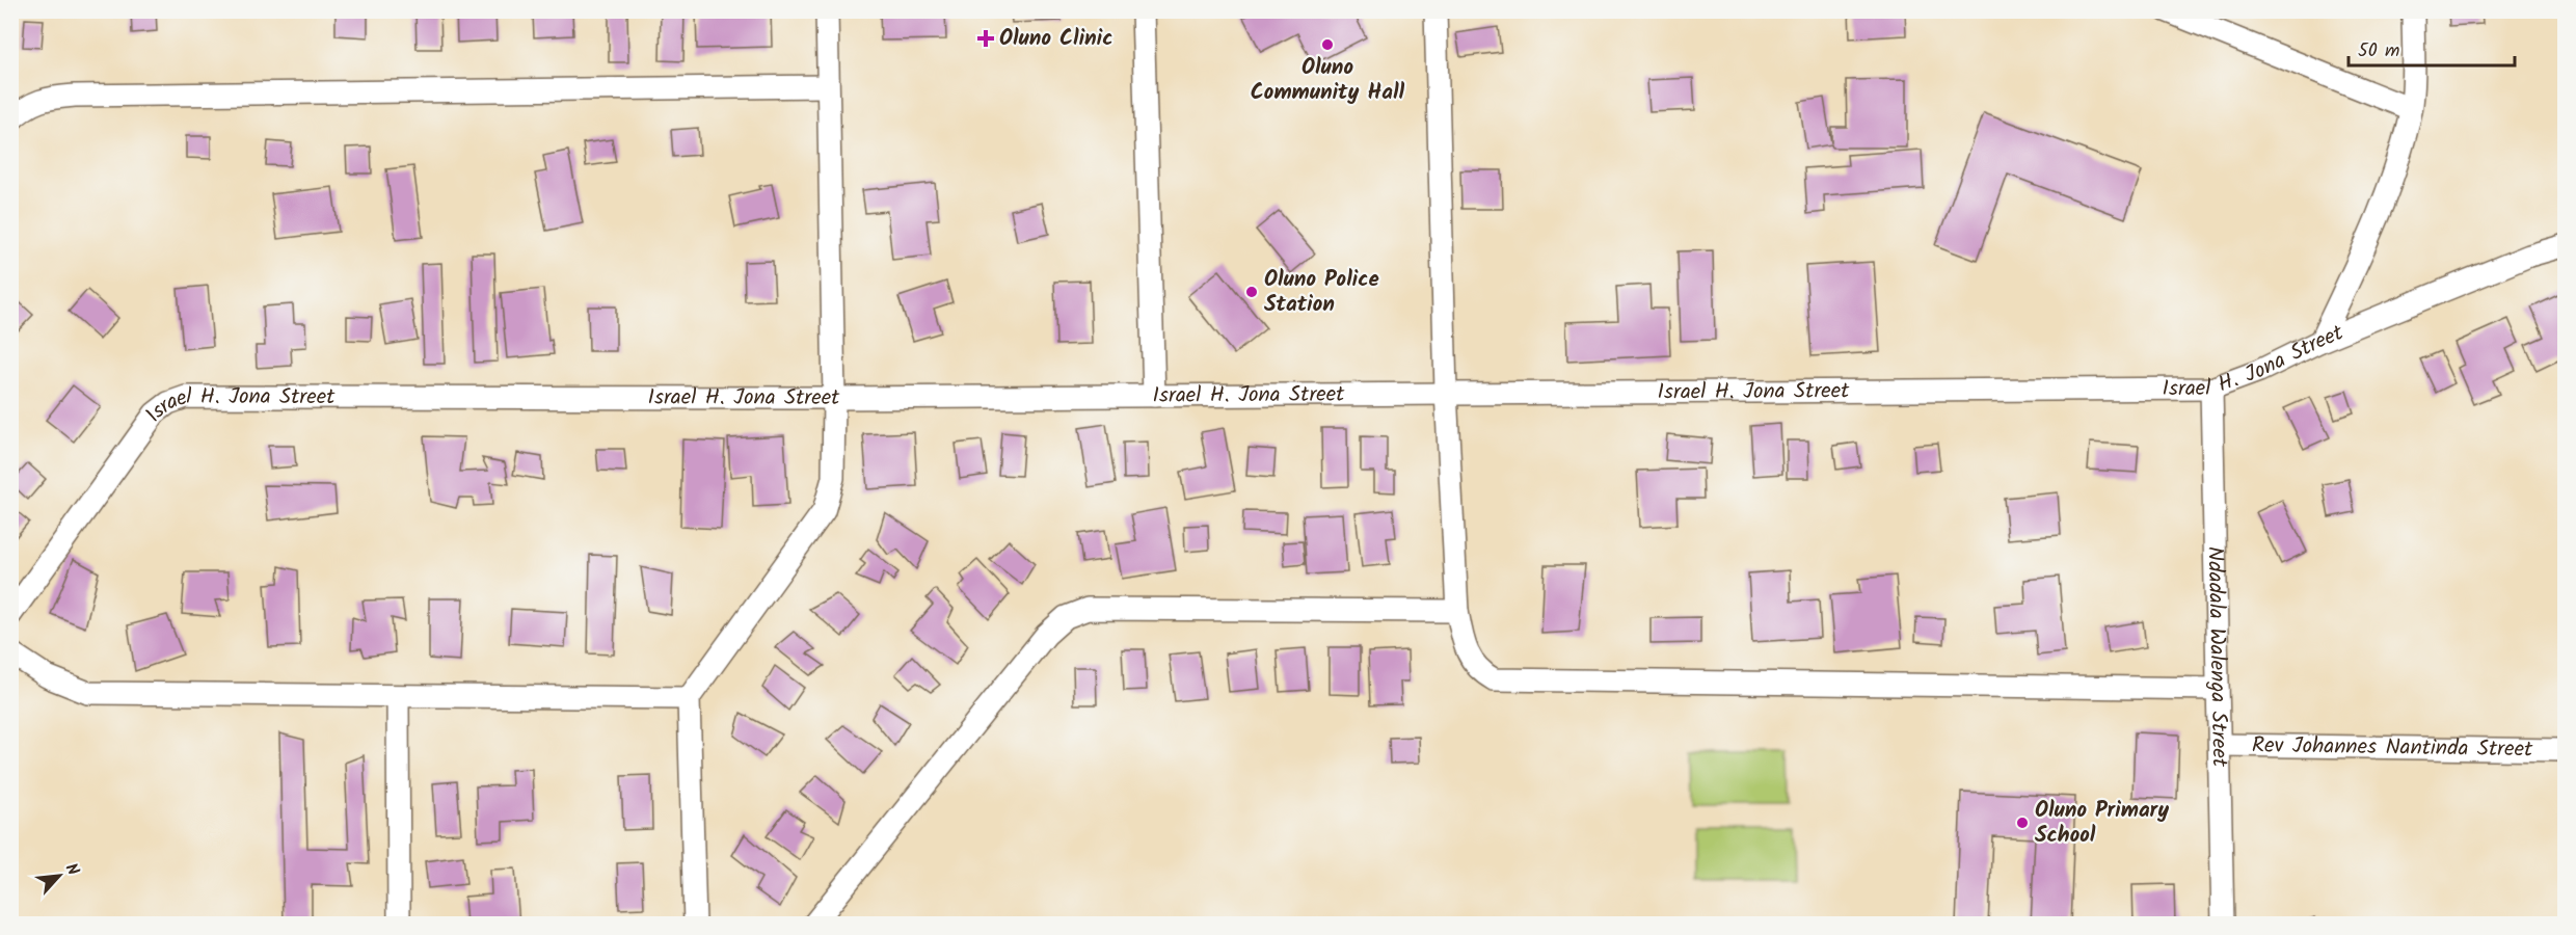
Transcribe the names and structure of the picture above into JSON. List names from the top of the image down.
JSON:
{
  "streets": {
    "street": ["Israel H. Jona Street", "Ndadala Walenga Street", "Rev Johannes Nantinda Street"]
  },
  "crossings": [
    ["Israel H. Jona Street", "Ndadala Walenga Street"],
    ["Ndadala Walenga Street", "Rev Johannes Nantinda Street"]
  ],
  "places": {
    "health": ["Oluno Clinic"],
    "other": ["Oluno Community Hall", "Oluno Police Station", "Oluno Primary School"]
  },
  "scale_bar": "50 m",
  "north": "top right"
}
